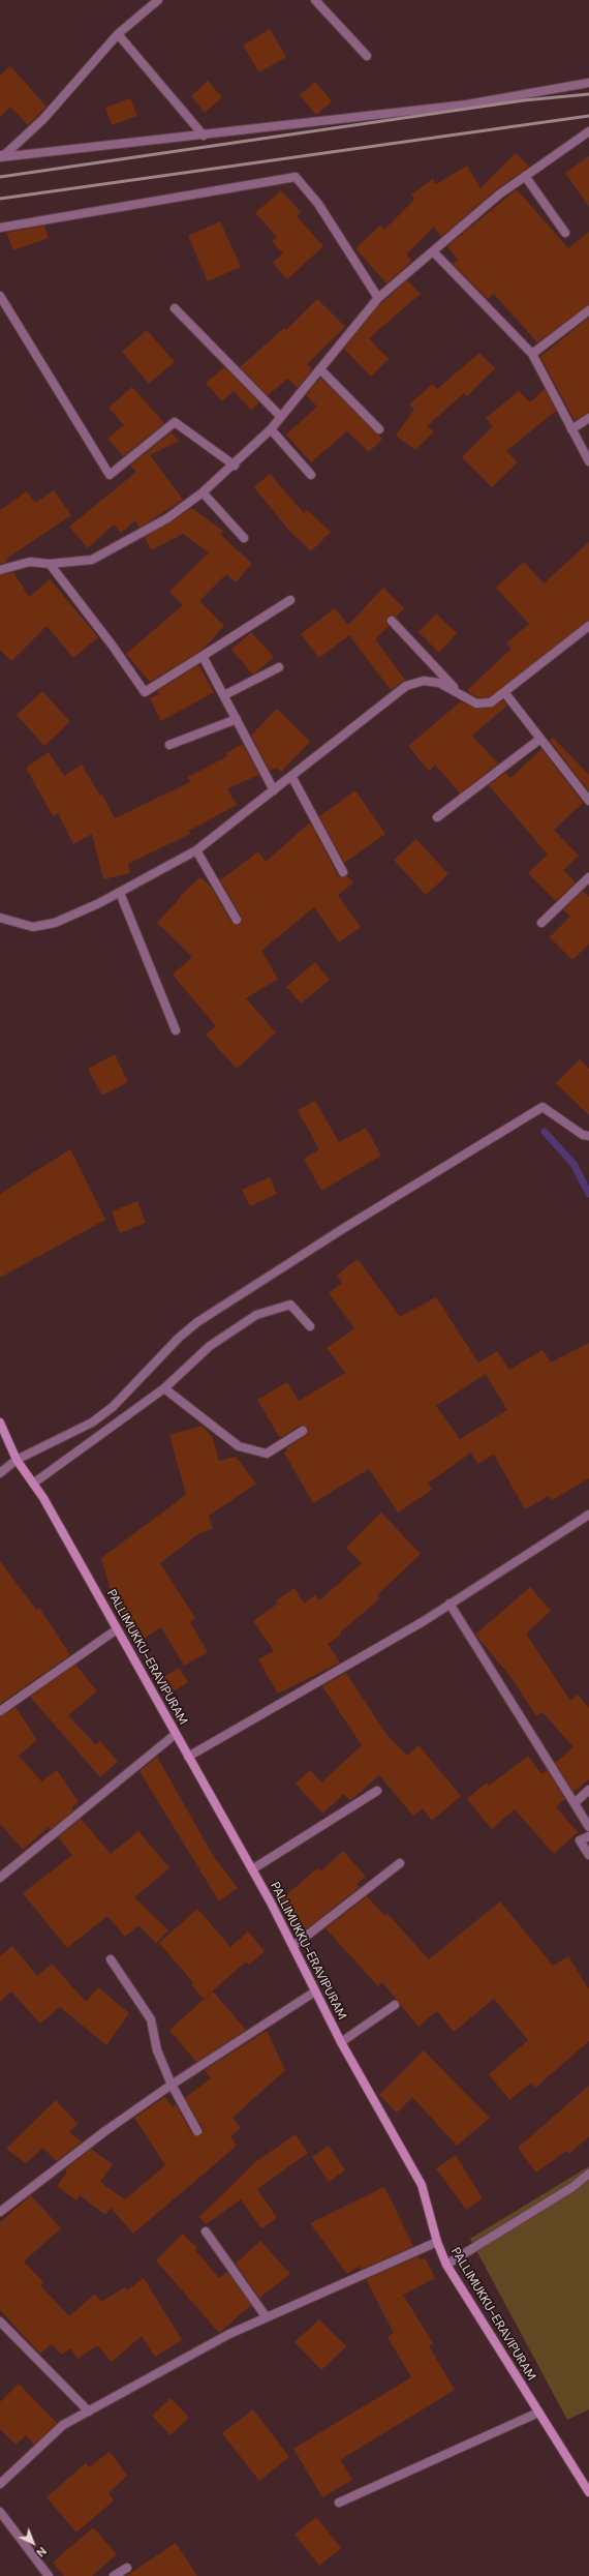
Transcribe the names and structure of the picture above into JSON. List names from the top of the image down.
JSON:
{
  "streets": {
    "main road": ["PALLIMUKKU-ERAVIPURAM"]
  },
  "north": "bottom right"
}
